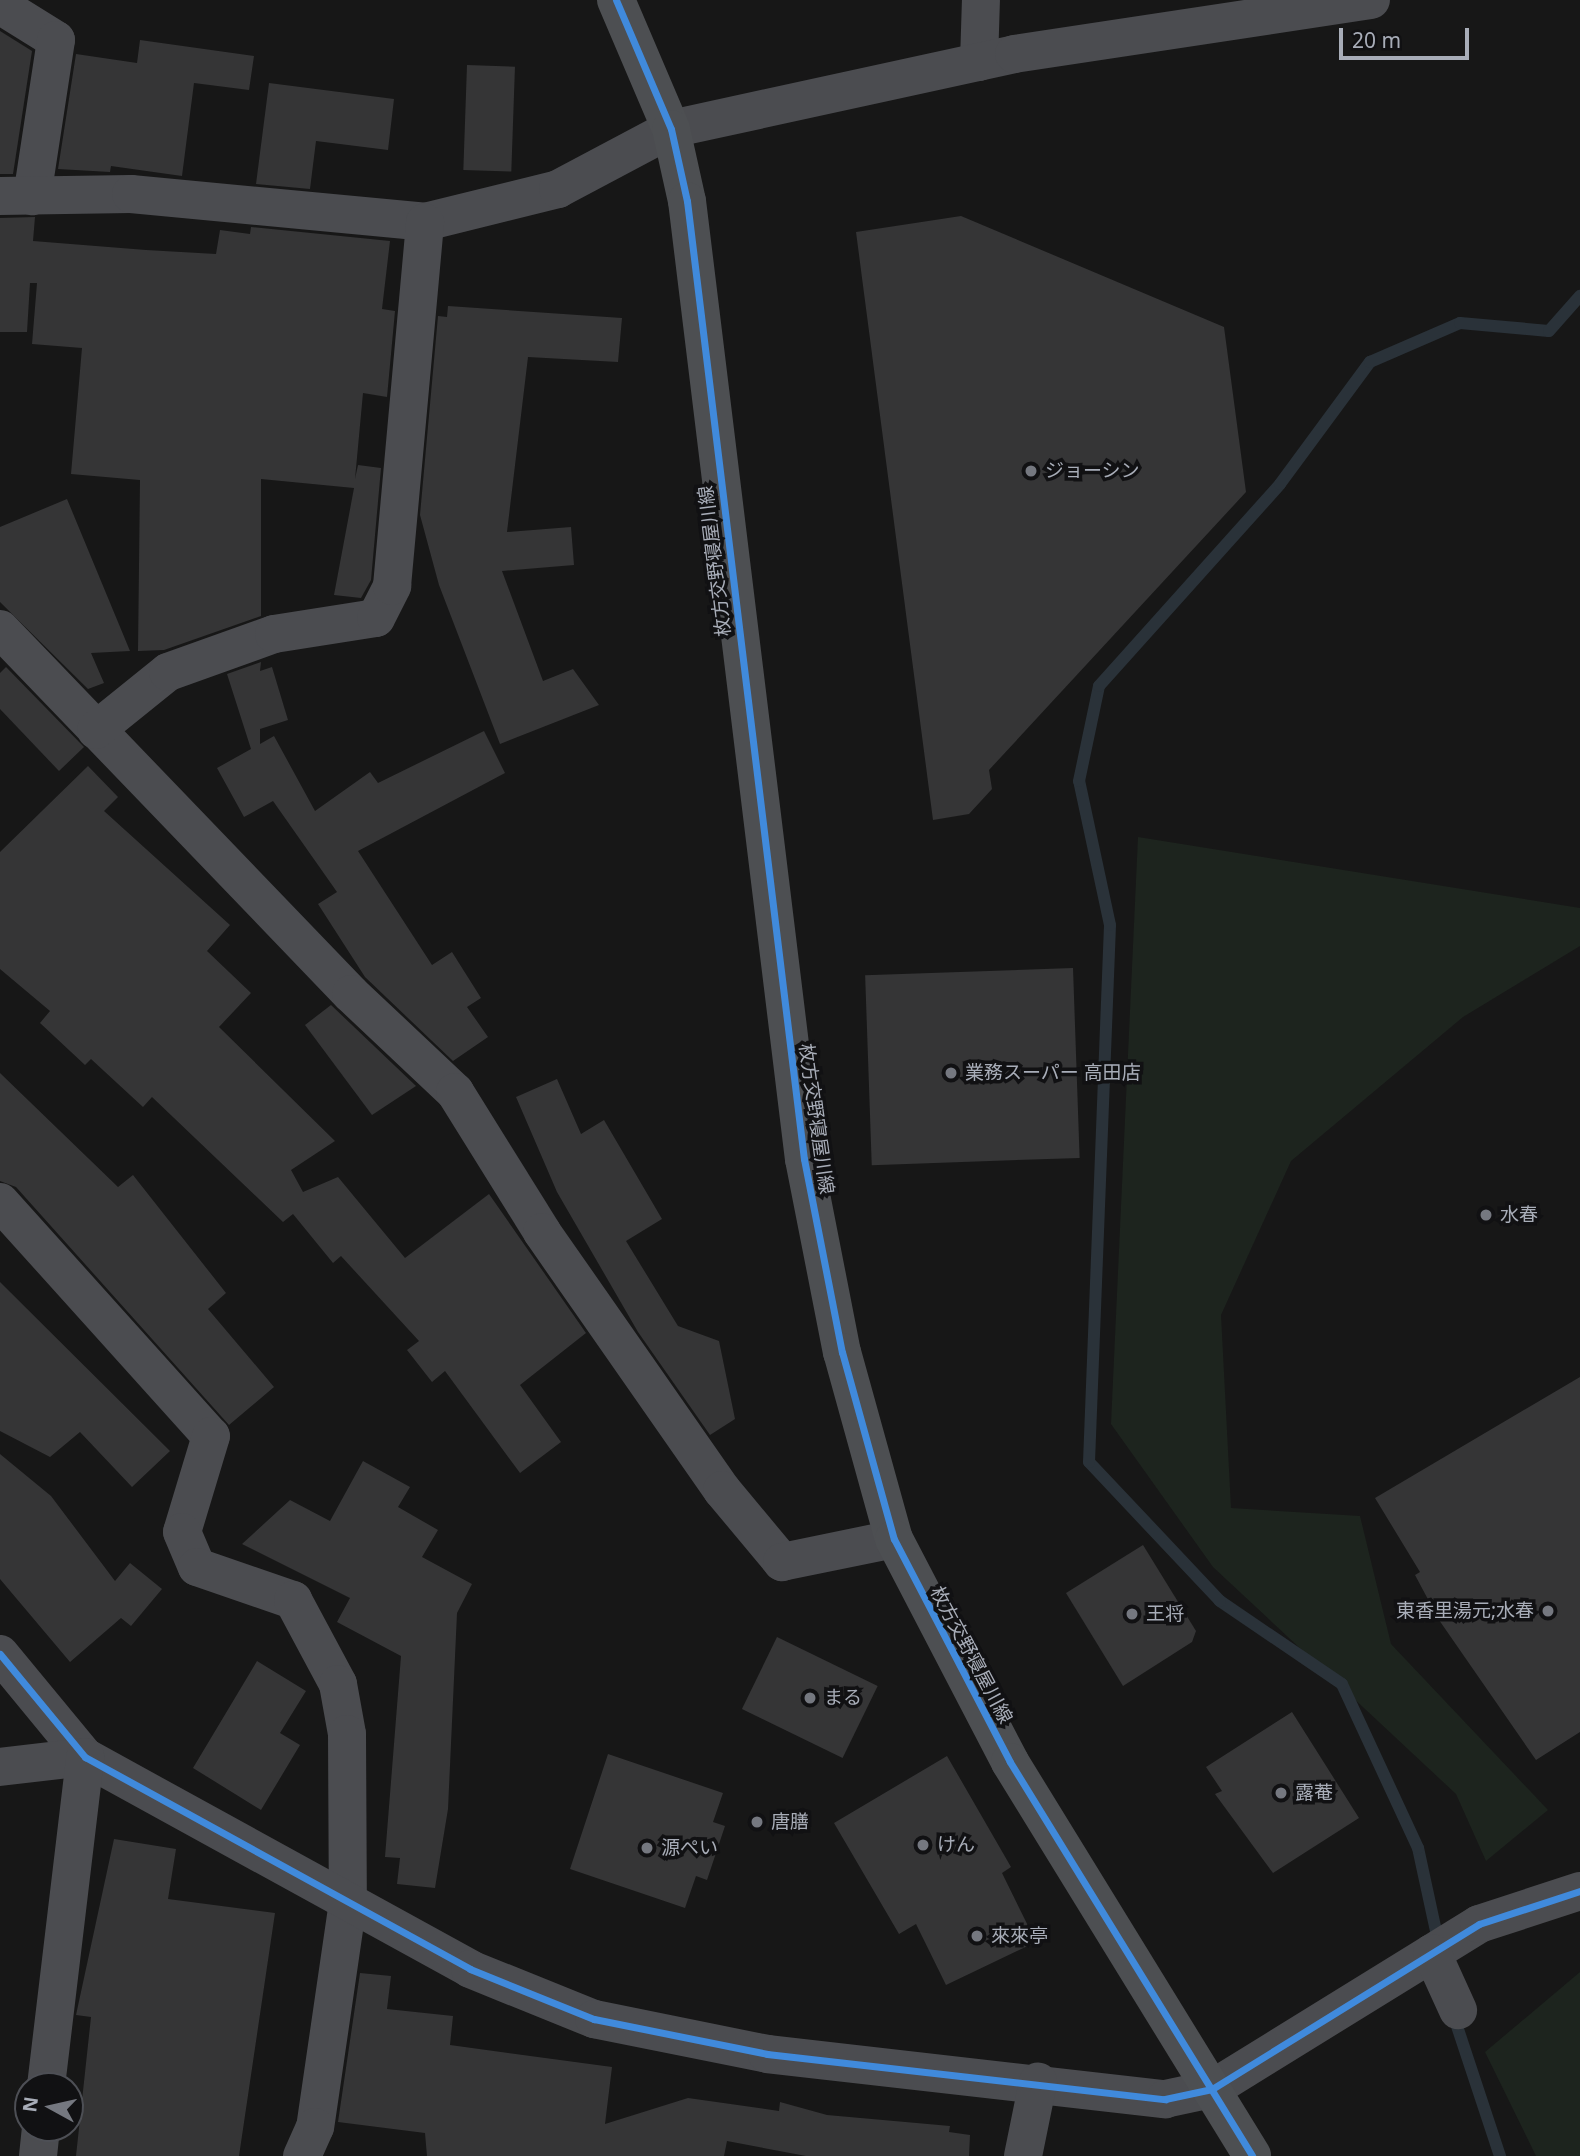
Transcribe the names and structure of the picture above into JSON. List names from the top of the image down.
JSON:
{
  "streets": {
    "main road": ["枚方交野寝屋川線"]
  },
  "places": [
    "ジョーシン",
    "業務スーパー 高田店",
    "水春",
    "東香里湯元;水春",
    "王将",
    "まる",
    "露菴",
    "唐膳",
    "けん",
    "源ぺい",
    "來來亭"
  ],
  "scale_bar": "20 m",
  "north": "left"
}
